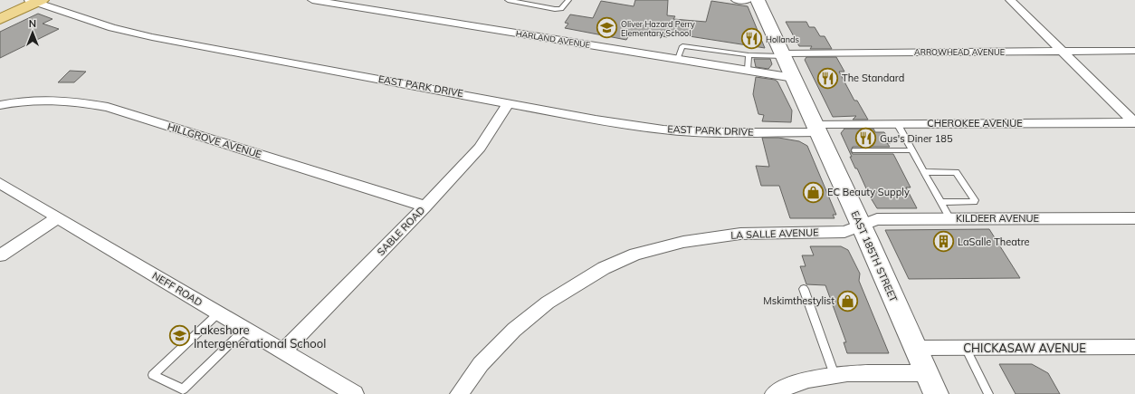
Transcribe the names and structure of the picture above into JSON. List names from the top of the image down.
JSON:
{
  "streets": {
    "street": [
      "HARLAND AVENUE",
      "ARROWHEAD AVENUE",
      "EAST PARK DRIVE",
      "CHEROKEE AVENUE",
      "HILLGROVE AVENUE",
      "KILDEER AVENUE",
      "SABLE ROAD",
      "LA SALLE AVENUE",
      "EAST 185TH STREET",
      "NEFF ROAD",
      "CHICKASAW AVENUE"
    ]
  },
  "crossings": [
    ["HARLAND AVENUE", "EAST 185TH STREET"],
    ["ARROWHEAD AVENUE", "EAST 185TH STREET"],
    ["EAST PARK DRIVE", "CHEROKEE AVENUE"],
    ["EAST PARK DRIVE", "SABLE ROAD"],
    ["EAST PARK DRIVE", "EAST 185TH STREET"],
    ["CHEROKEE AVENUE", "EAST 185TH STREET"],
    ["HILLGROVE AVENUE", "SABLE ROAD"],
    ["KILDEER AVENUE", "LA SALLE AVENUE"],
    ["KILDEER AVENUE", "EAST 185TH STREET"],
    ["SABLE ROAD", "NEFF ROAD"],
    ["LA SALLE AVENUE", "EAST 185TH STREET"],
    ["EAST 185TH STREET", "CHICKASAW AVENUE"]
  ],
  "places": {
    "school or university": ["Oliver Hazard Perry Elementary School", "Lakeshore Intergenerational School"],
    "restaurant": ["Hollands", "The Standard", "Gus's Diner 185"],
    "shop": ["EC Beauty Supply", "Mskimthestylist"],
    "building": ["LaSalle Theatre"]
  },
  "north": "top"
}
